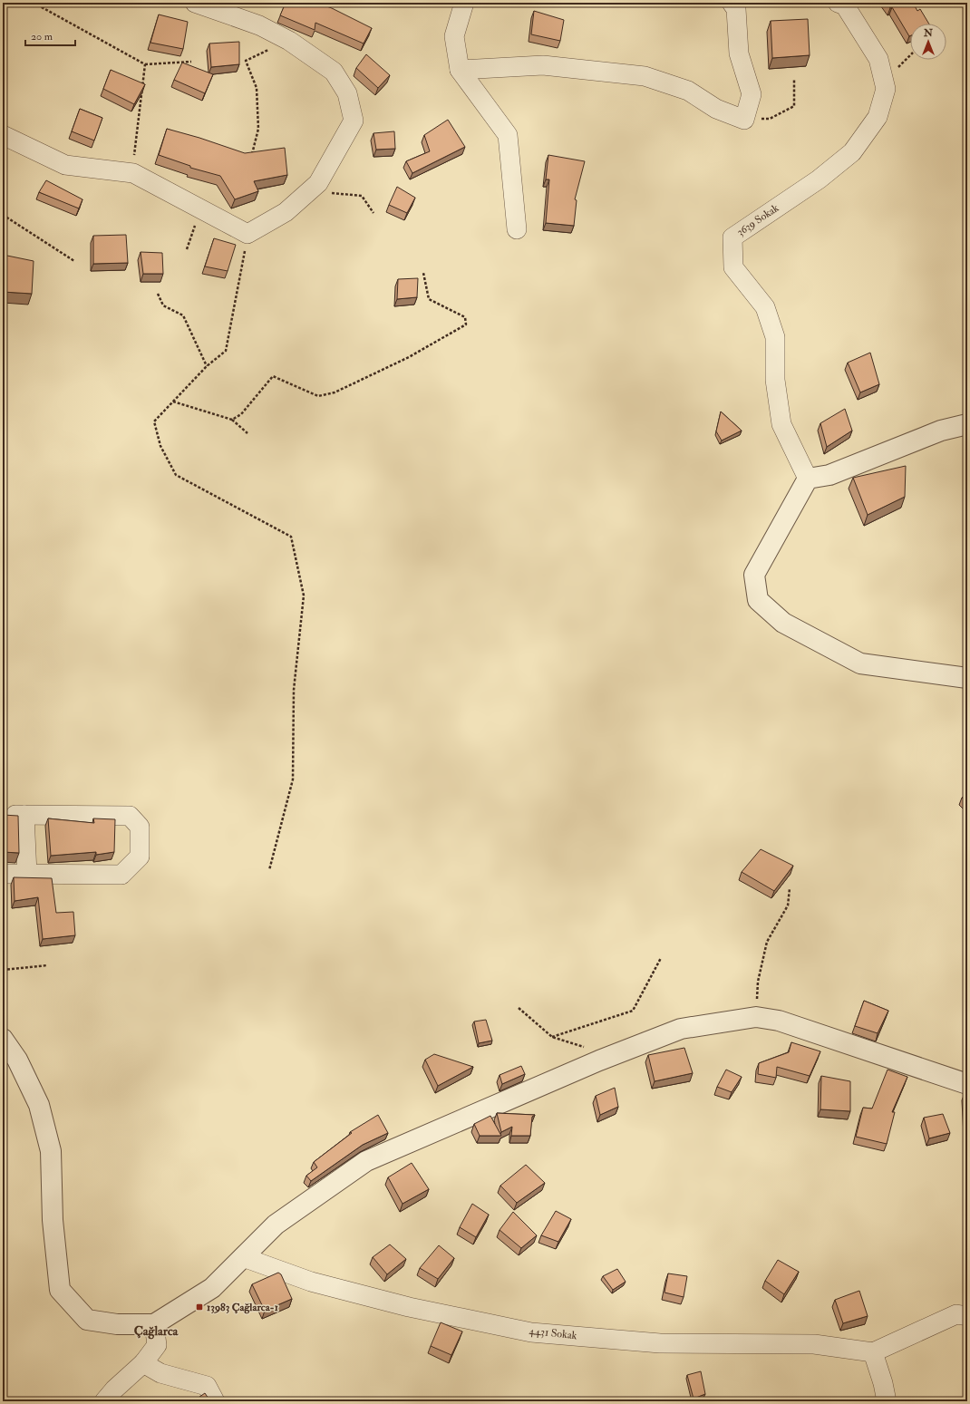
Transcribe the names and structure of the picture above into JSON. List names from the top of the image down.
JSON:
{
  "streets": {
    "street": ["3639 Sokak", "4431 Sokak"]
  },
  "districts": ["Çağlarca"],
  "places": {
    "transit": ["13983 Çağlarca-1"]
  },
  "scale_bar": "20 m",
  "north": "top"
}
